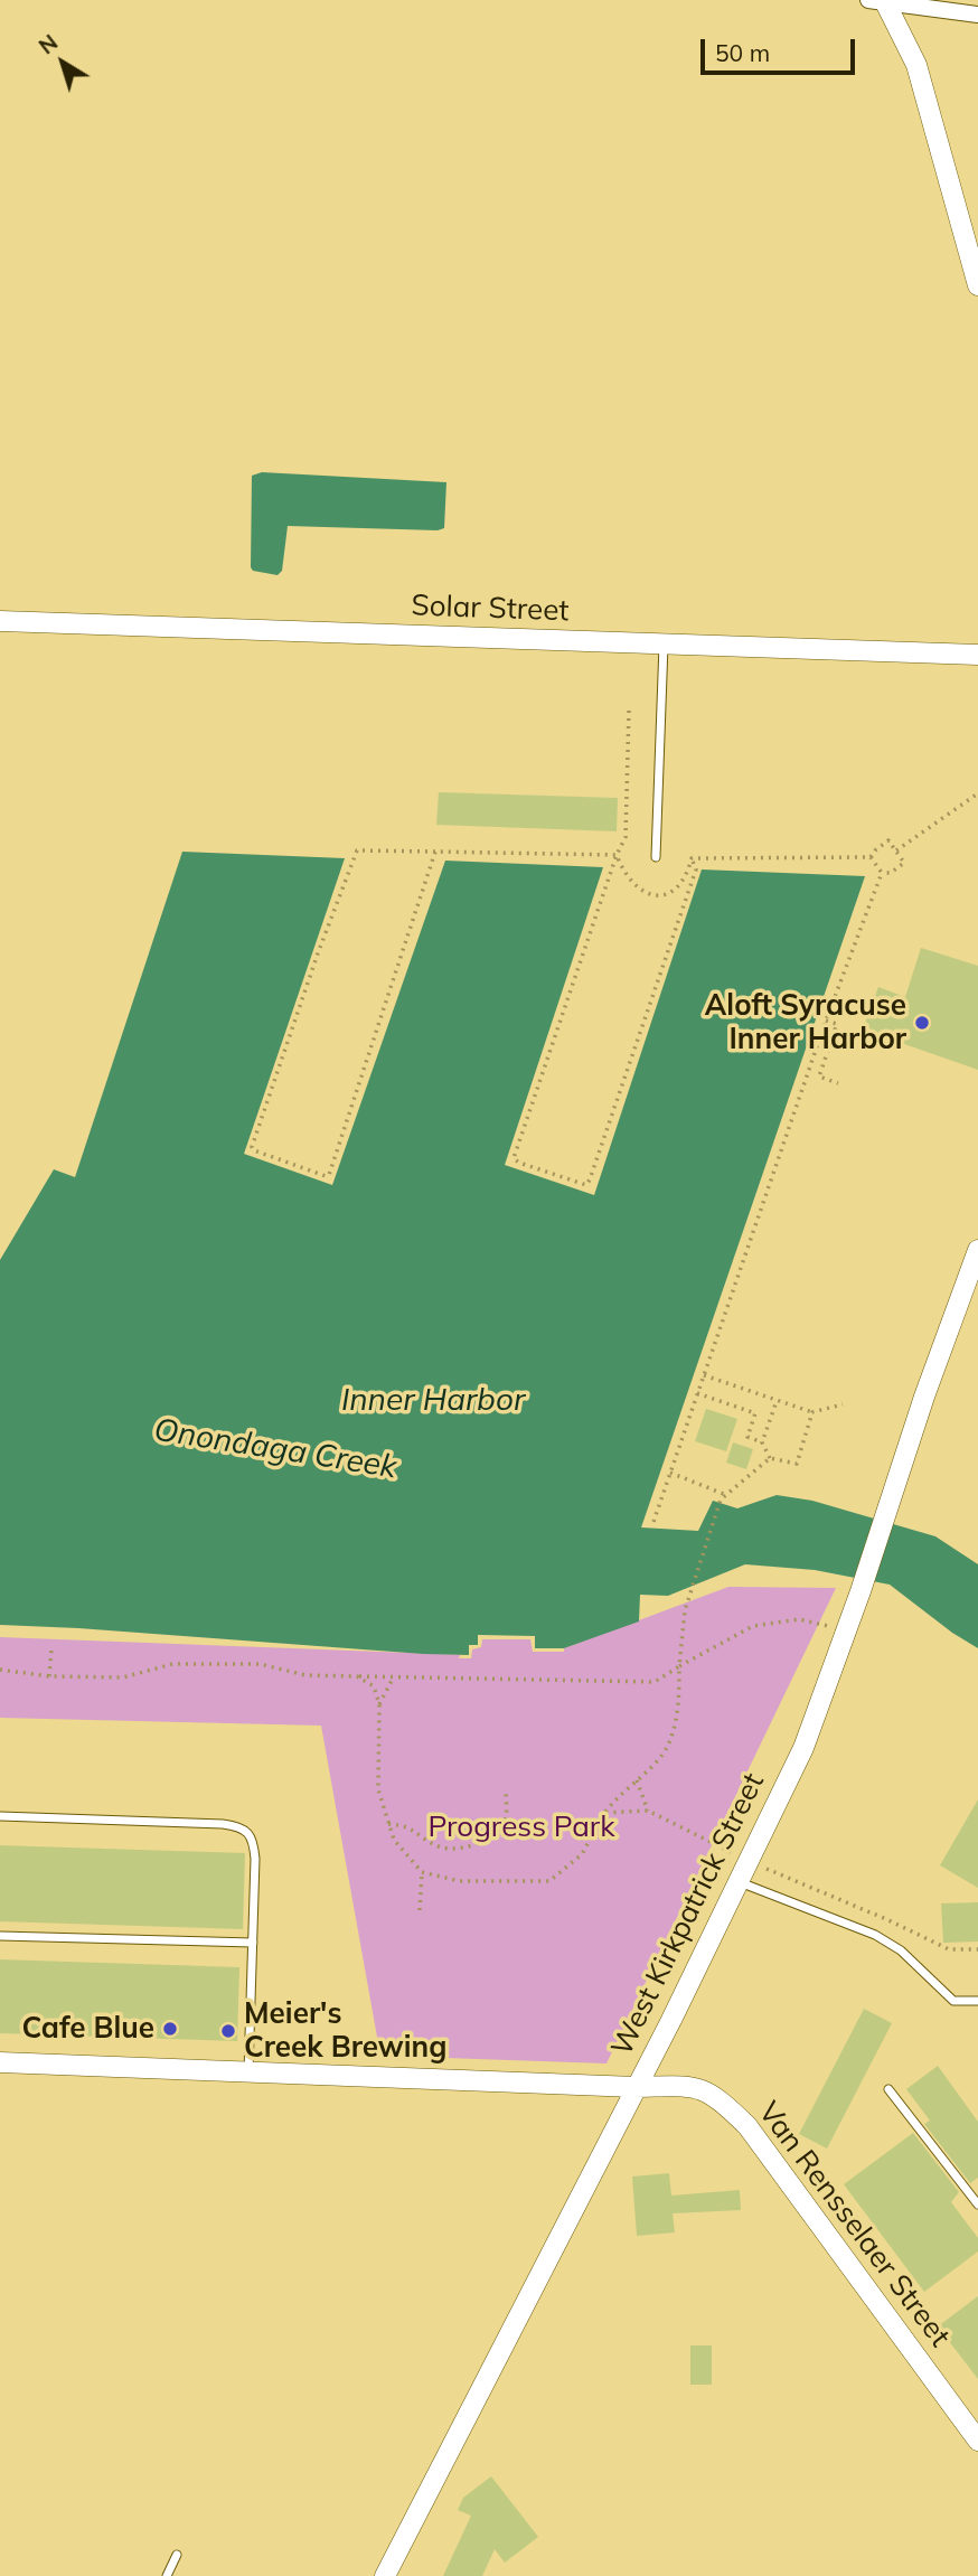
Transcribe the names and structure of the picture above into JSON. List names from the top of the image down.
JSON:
{
  "streets": {
    "street": ["Solar Street", "West Kirkpatrick Street", "Van Rensselaer Street"]
  },
  "crossings": [
    ["West Kirkpatrick Street", "Van Rensselaer Street"]
  ],
  "water": ["Inner Harbor", "Onondaga Creek"],
  "parks": ["Progress Park"],
  "places": ["Aloft Syracuse Inner Harbor", "Cafe Blue", "Meier's Creek Brewing"],
  "scale_bar": "50 m",
  "north": "top left"
}
